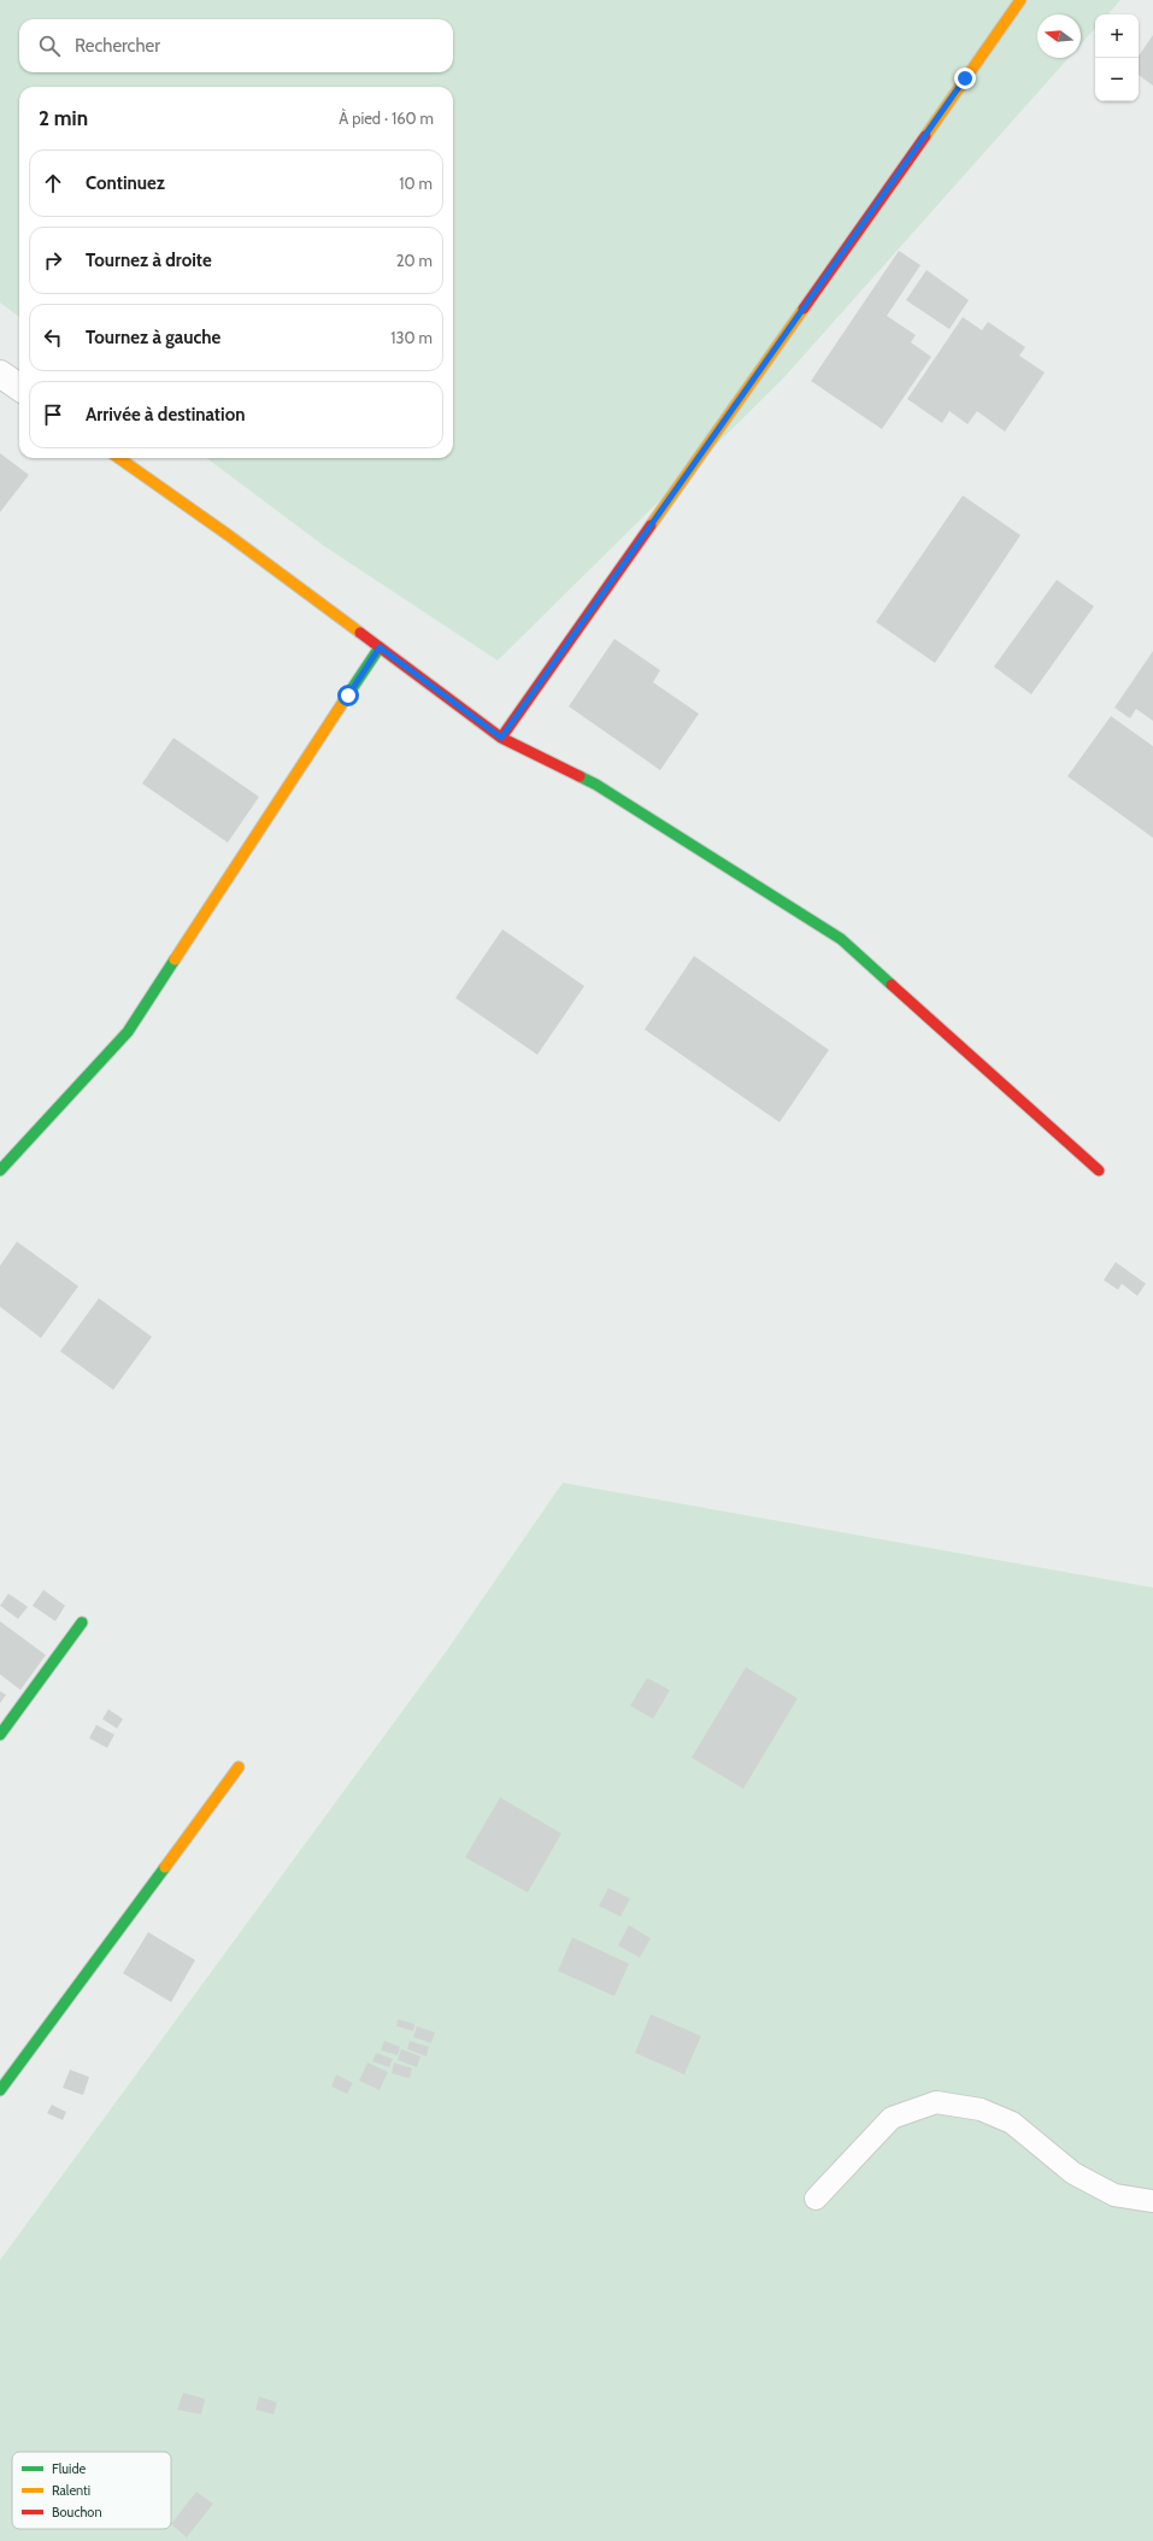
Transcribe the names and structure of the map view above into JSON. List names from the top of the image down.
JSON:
{
  "legend": ["Fluide", "Ralenti", "Bouchon"],
  "north": "left",
  "page": {
    "map_buttons": ["+", "−"],
    "search": "Rechercher",
    "heading": ["2 min", "À pied · 160 m"],
    "list": [
      ["Continuez", "10 m"],
      ["Tournez à droite", "20 m"],
      ["Tournez à gauche", "130 m"],
      "Arrivée à destination"
    ]
  }
}
